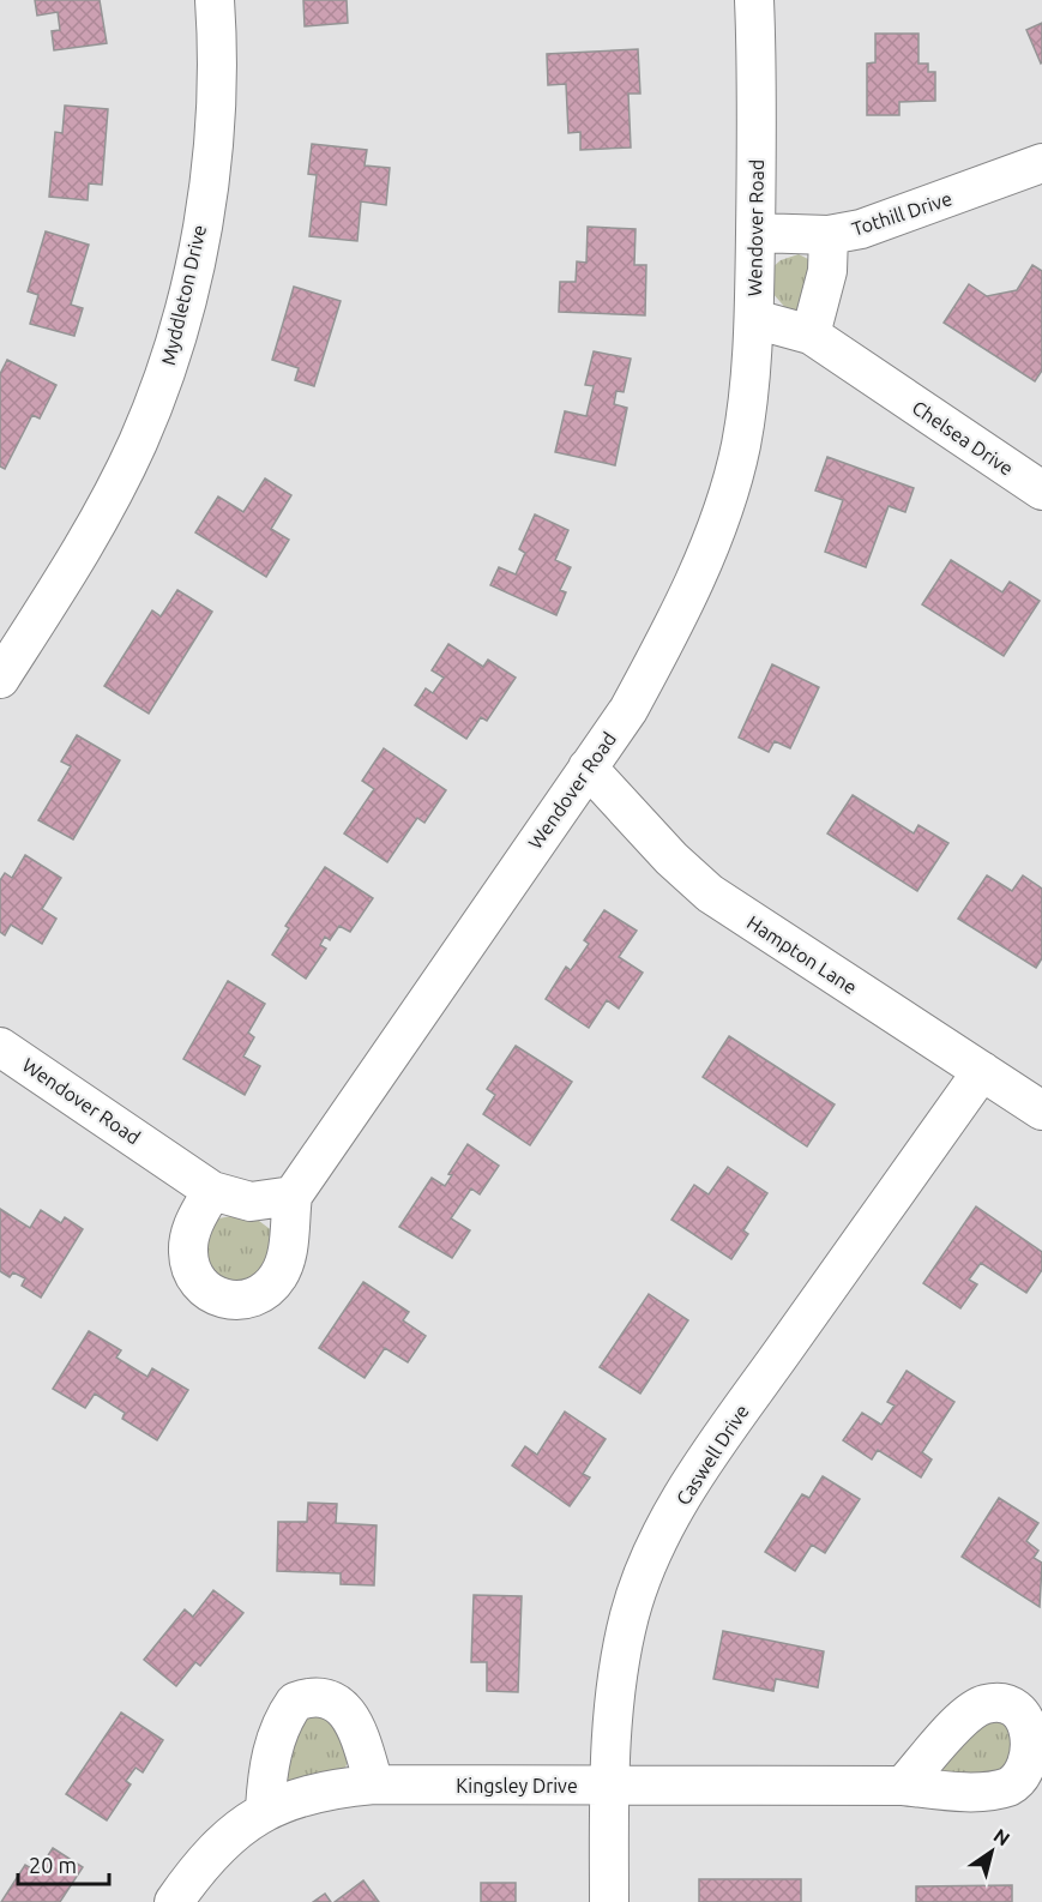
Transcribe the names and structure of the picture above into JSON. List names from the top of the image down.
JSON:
{
  "streets": {
    "street": [
      "Tothill Drive",
      "Wendover Road",
      "Myddleton Drive",
      "Chelsea Drive",
      "Hampton Lane",
      "Caswell Drive",
      "Kingsley Drive"
    ]
  },
  "crossings": [
    ["Tothill Drive", "Wendover Road"],
    ["Wendover Road", "Chelsea Drive"],
    ["Wendover Road", "Hampton Lane"],
    ["Hampton Lane", "Caswell Drive"],
    ["Caswell Drive", "Kingsley Drive"]
  ],
  "scale_bar": "20 m",
  "north": "top right"
}
